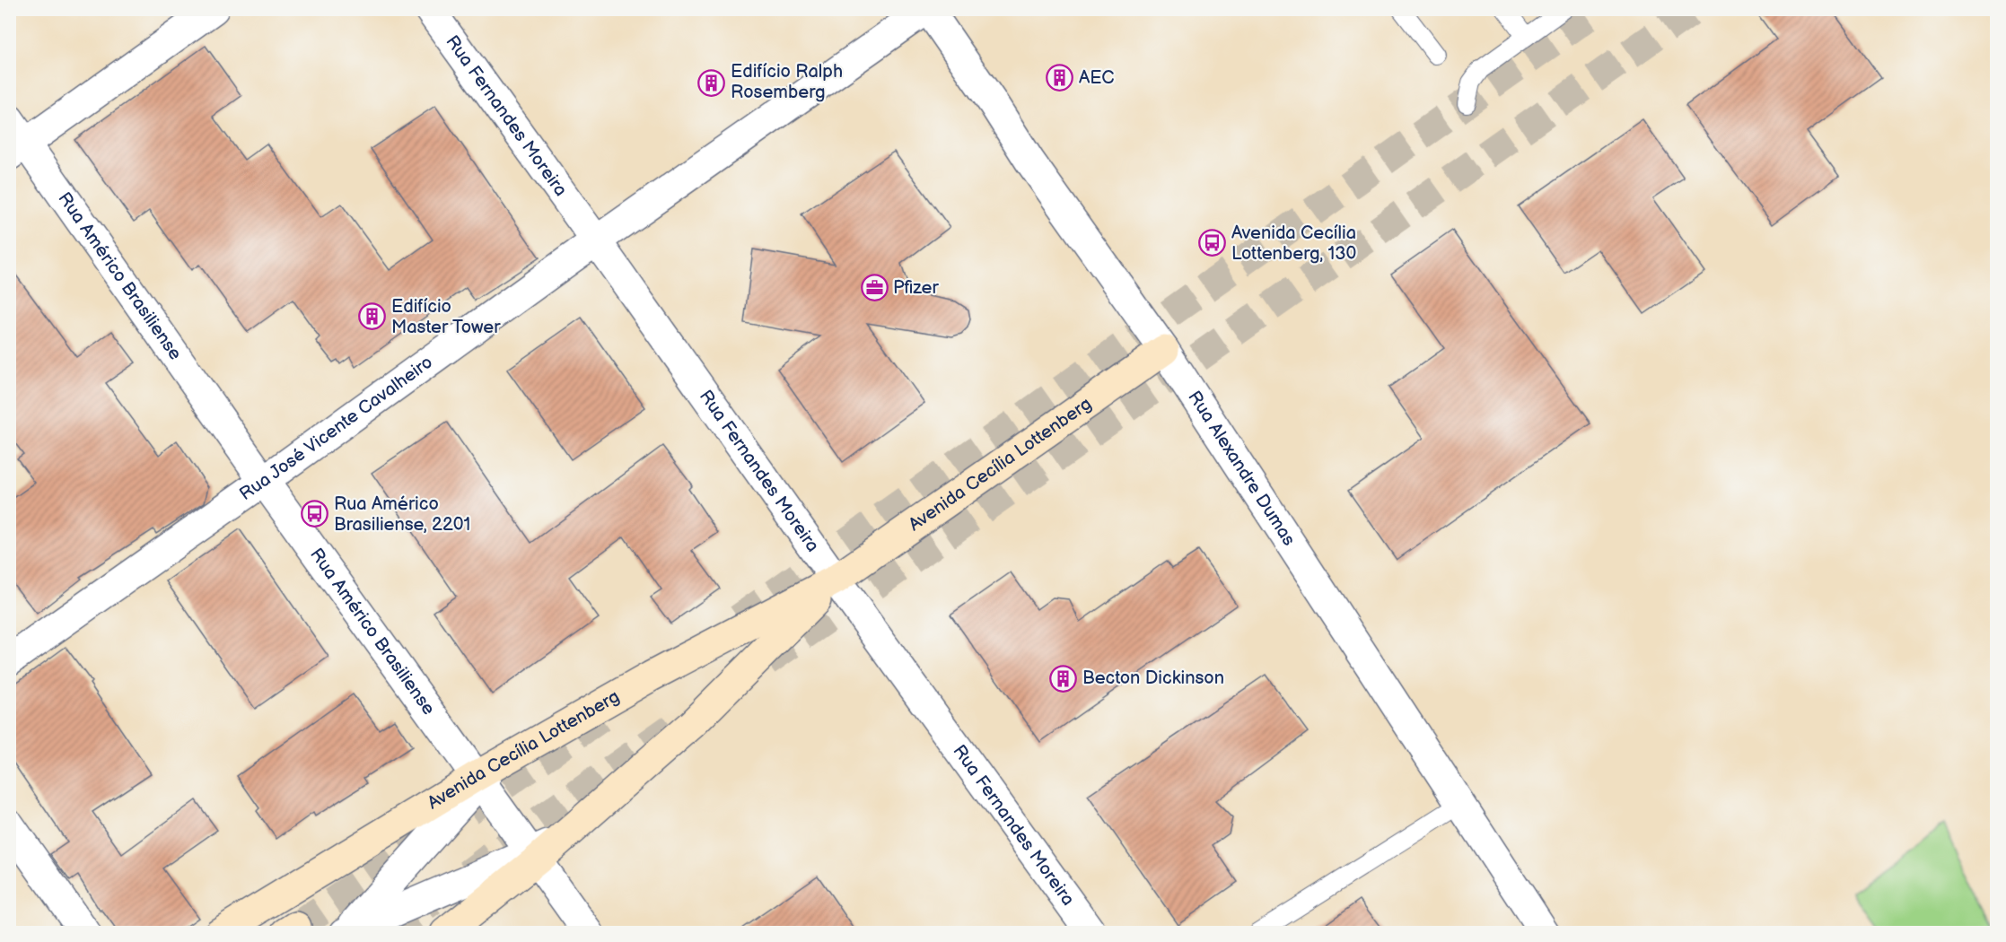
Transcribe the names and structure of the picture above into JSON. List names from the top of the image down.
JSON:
{
  "streets": {
    "main road": ["Avenida Cecília Lottenberg"],
    "street": [
      "Rua Fernandes Moreira",
      "Rua Américo Brasiliense",
      "Rua José Vicente Cavalheiro",
      "Rua Alexandre Dumas"
    ]
  },
  "crossings": [
    ["Rua Fernandes Moreira", "Rua José Vicente Cavalheiro"],
    ["Rua Fernandes Moreira", "Avenida Cecília Lottenberg"],
    ["Rua Américo Brasiliense", "Rua José Vicente Cavalheiro"],
    ["Rua Américo Brasiliense", "Avenida Cecília Lottenberg"],
    ["Rua José Vicente Cavalheiro", "Rua Alexandre Dumas"],
    ["Avenida Cecília Lottenberg", "Rua Alexandre Dumas"]
  ],
  "places": {
    "building": [
      "AEC",
      "Edifício Ralph Rosemberg",
      "Edifício Master Tower",
      "Becton Dickinson"
    ],
    "bus stop": ["Avenida Cecília Lottenberg, 130", "Rua Américo Brasiliense, 2201"],
    "office": ["Pfizer"]
  }
}
